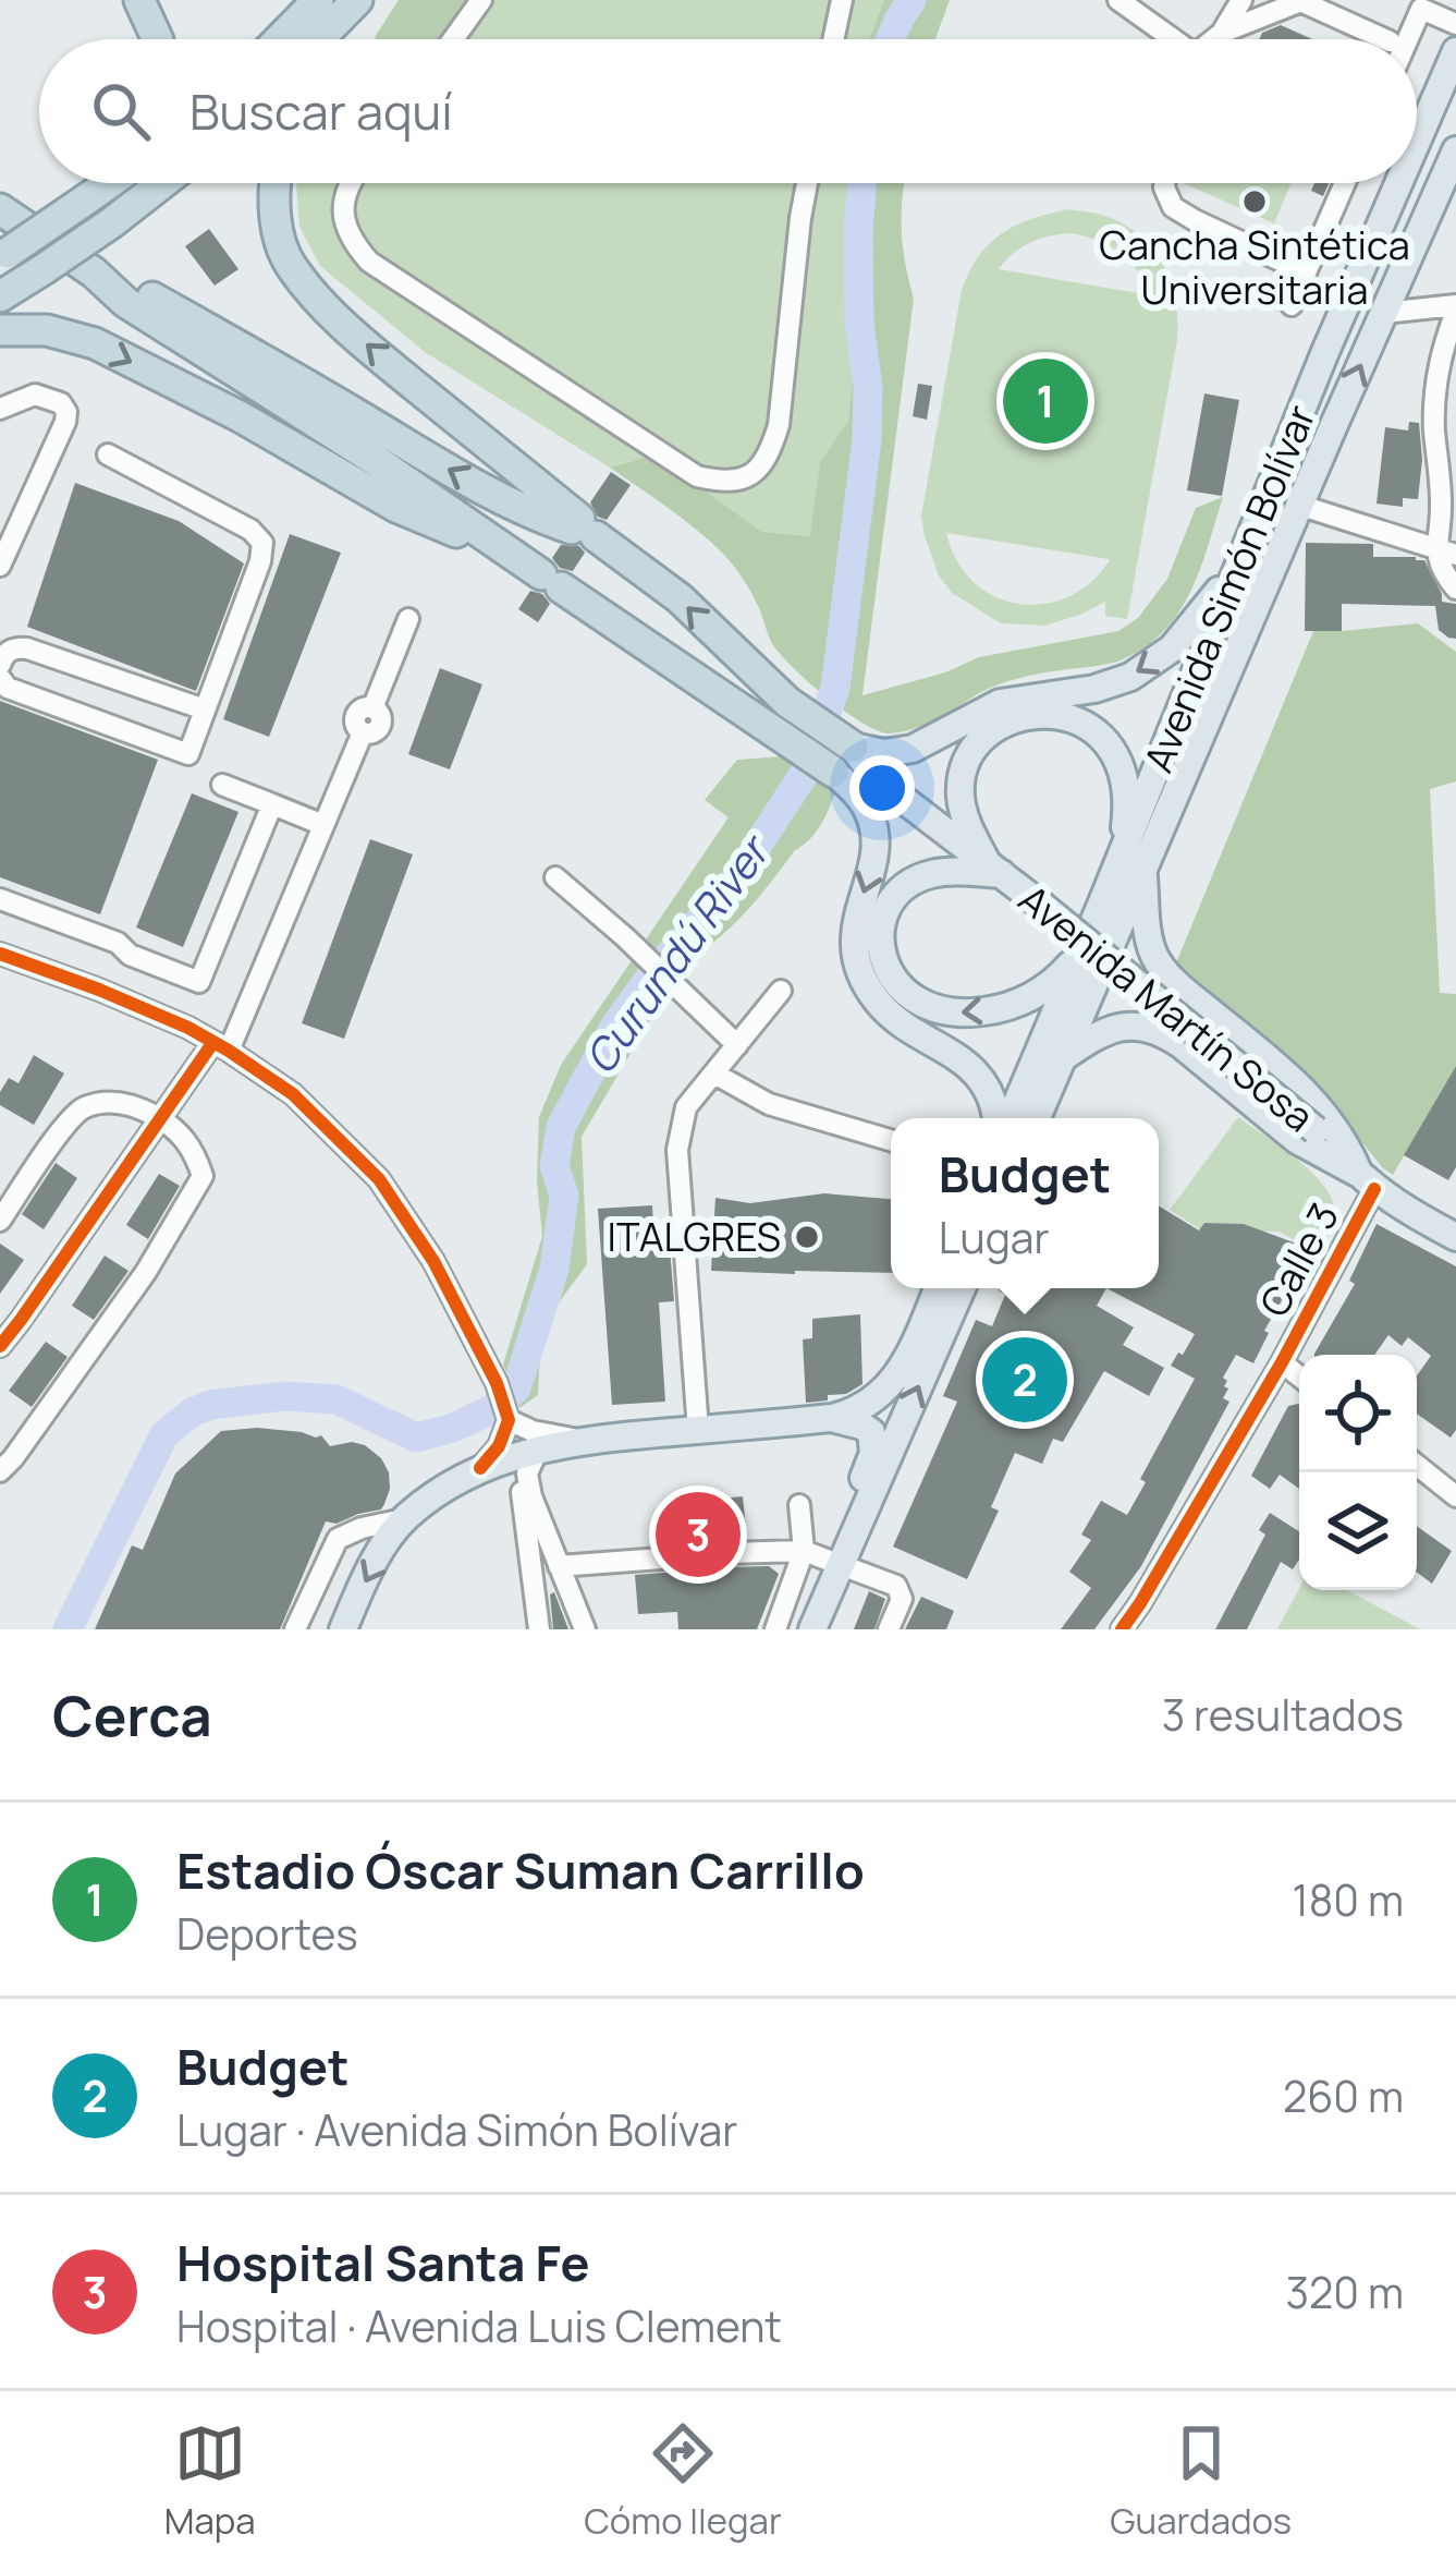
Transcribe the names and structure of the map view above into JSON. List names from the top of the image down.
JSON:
{
  "streets": {
    "main road": ["Avenida Simón Bolívar", "Avenida Martín Sosa"],
    "street": ["Calle 3"]
  },
  "crossings": [
    ["Avenida Martín Sosa", "Calle 3"]
  ],
  "water": ["Curundú River"],
  "places": ["Cancha Sintética Universitaria", "ITALGRES"],
  "page": {
    "search": "Buscar aquí",
    "pins": ["1", "2", "3"],
    "popup": ["Budget", "Lugar"],
    "heading": ["Cerca", "3 resultados"],
    "list": [
      {
        "mark": "1",
        "name": "Estadio Óscar Suman Carrillo",
        "note": "Deportes",
        "value": "180 m"
      },
      {
        "mark": "2",
        "name": "Budget",
        "note": "Lugar · Avenida Simón Bolívar",
        "value": "260 m"
      },
      {
        "mark": "3",
        "name": "Hospital Santa Fe",
        "note": "Hospital · Avenida Luis Clement",
        "value": "320 m"
      }
    ],
    "nav": ["Mapa", "Cómo llegar", "Guardados"]
  }
}
